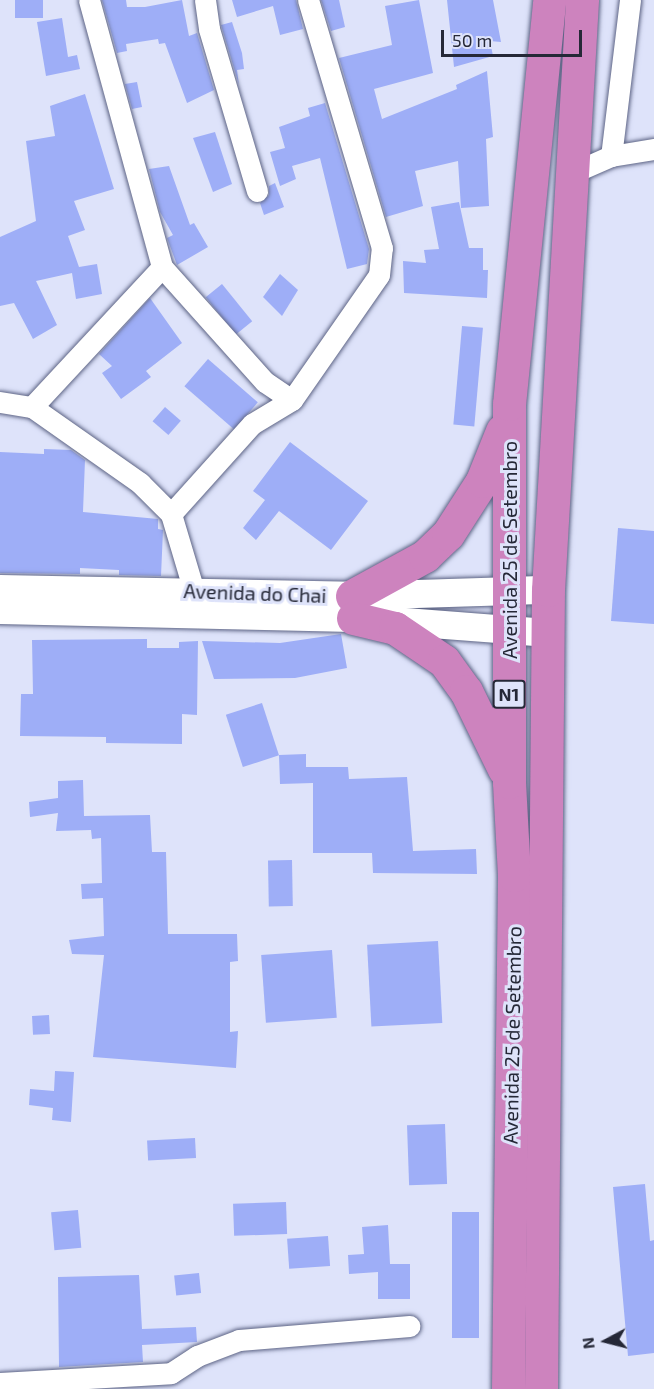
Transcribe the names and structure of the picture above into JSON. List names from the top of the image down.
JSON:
{
  "streets": {
    "highway": ["Avenida 25 de Setembro", "N1"],
    "main road": ["Avenida do Chai"]
  },
  "crossings": [
    ["Avenida 25 de Setembro", "Avenida do Chai"]
  ],
  "scale_bar": "50 m",
  "north": "left"
}
